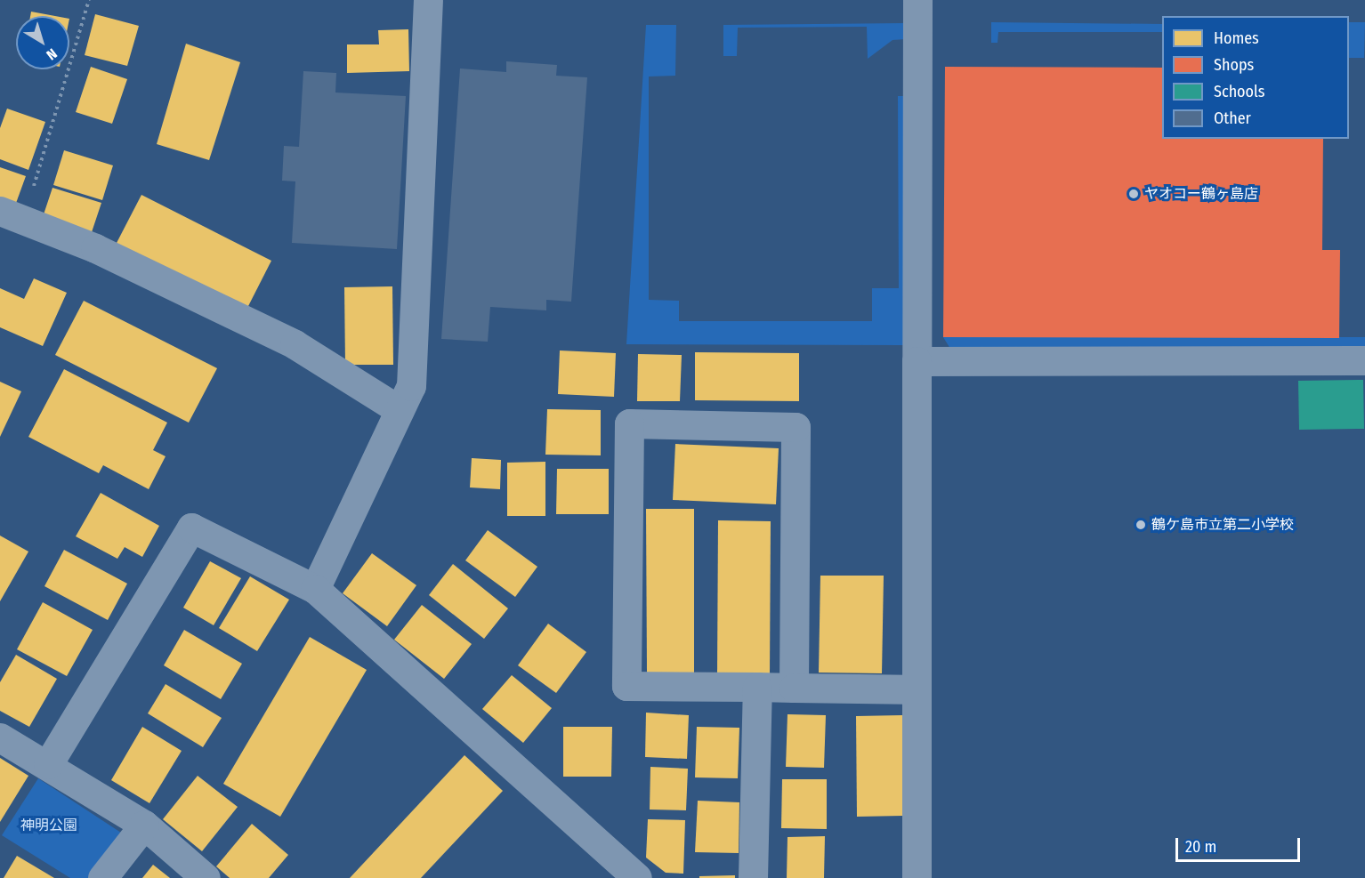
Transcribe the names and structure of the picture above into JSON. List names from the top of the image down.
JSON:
{
  "parks": ["神明公園"],
  "places": ["ヤオコー鶴ヶ島店", "鶴ケ島市立第二小学校"],
  "legend": [
    "Homes",
    "Shops",
    "Schools",
    "Other"
  ],
  "scale_bar": "20 m",
  "north": "bottom right"
}
